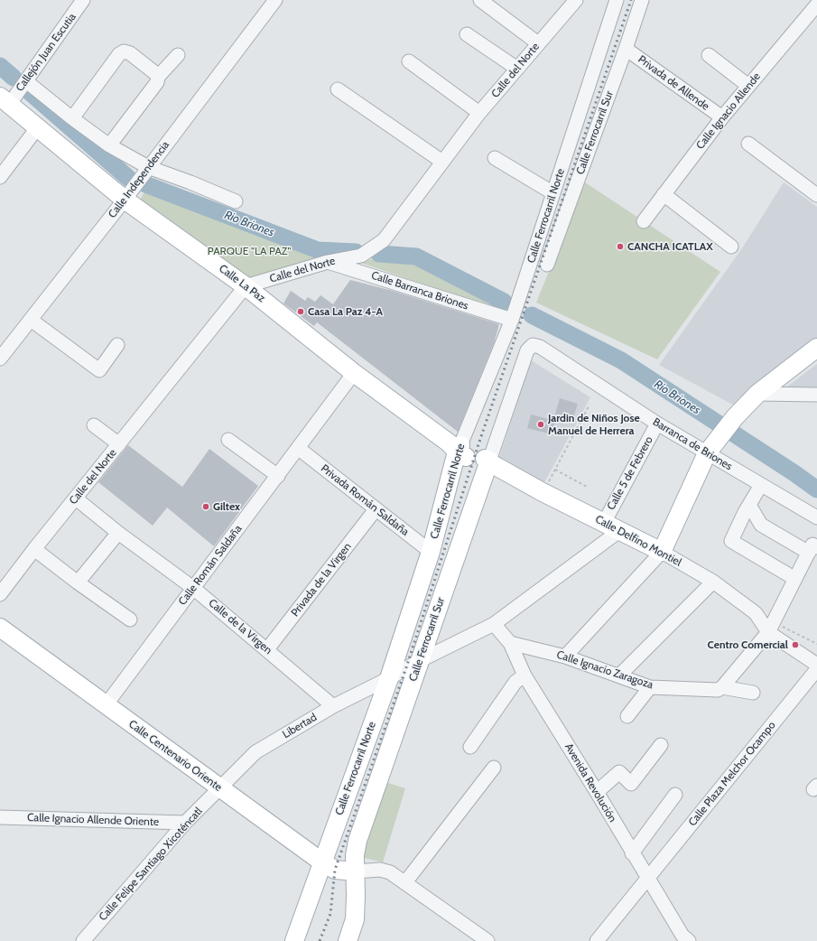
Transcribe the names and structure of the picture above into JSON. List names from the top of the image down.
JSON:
{
  "streets": {
    "main road": [
      "Calle Ferrocarril Sur",
      "Calle Ferrocarril Norte",
      "Calle La Paz",
      "Calle Delfino Montiel",
      "Calle Centenario Oriente"
    ],
    "street": [
      "Callejón Juan Escutia",
      "Calle del Norte",
      "Privada de Allende",
      "Calle Ignacio Allende",
      "Calle Independencia",
      "Calle Barranca Briones",
      "Barranca de Briones",
      "Calle 5 de Febrero",
      "Privada Román Saldaña",
      "Calle Román Saldaña",
      "Privada de la Virgen",
      "Calle de la Virgen",
      "Calle Ignacio Zaragoza",
      "Libertad",
      "Calle Plaza Melchor Ocampo",
      "Avenida Revolución",
      "Calle Ignacio Allende Oriente",
      "Calle Felipe Santiago Xicoténcatl"
    ]
  },
  "crossings": [
    ["Callejón Juan Escutia", "Calle La Paz"],
    ["Calle del Norte", "Calle La Paz"],
    ["Calle del Norte", "Calle Barranca Briones"],
    ["Calle del Norte", "Calle de la Virgen"],
    ["Privada de Allende", "Calle Ignacio Allende"],
    ["Privada de Allende", "Calle Ferrocarril Sur"],
    ["Calle Ferrocarril Sur", "Calle Ferrocarril Norte"],
    ["Calle Ferrocarril Sur", "Calle La Paz"],
    ["Calle Ferrocarril Sur", "Barranca de Briones"],
    ["Calle Ferrocarril Sur", "Calle Delfino Montiel"],
    ["Calle Ferrocarril Sur", "Calle Centenario Oriente"],
    ["Calle Independencia", "Calle La Paz"],
    ["Calle Ferrocarril Norte", "Calle La Paz"],
    ["Calle Ferrocarril Norte", "Calle Barranca Briones"],
    ["Calle Ferrocarril Norte", "Privada Román Saldaña"],
    ["Calle Ferrocarril Norte", "Calle Delfino Montiel"],
    ["Calle Ferrocarril Norte", "Libertad"],
    ["Calle Ferrocarril Norte", "Calle Centenario Oriente"],
    ["Calle La Paz", "Calle Delfino Montiel"],
    ["Calle La Paz", "Calle Román Saldaña"],
    ["Barranca de Briones", "Calle 5 de Febrero"],
    ["Calle 5 de Febrero", "Calle Delfino Montiel"],
    ["Privada Román Saldaña", "Calle Román Saldaña"],
    ["Privada Román Saldaña", "Privada de la Virgen"],
    ["Calle Román Saldaña", "Calle de la Virgen"],
    ["Calle Román Saldaña", "Calle Centenario Oriente"],
    ["Privada de la Virgen", "Calle de la Virgen"],
    ["Calle de la Virgen", "Libertad"],
    ["Calle Ignacio Zaragoza", "Avenida Revolución"],
    ["Libertad", "Calle Centenario Oriente"],
    ["Libertad", "Calle Felipe Santiago Xicoténcatl"],
    ["Calle Centenario Oriente", "Calle Felipe Santiago Xicoténcatl"],
    ["Calle Plaza Melchor Ocampo", "Avenida Revolución"],
    ["Calle Ignacio Allende Oriente", "Calle Felipe Santiago Xicoténcatl"]
  ],
  "water": ["Rio Briones"],
  "parks": ["PARQUE \"LA PAZ\""],
  "places": [
    "CANCHA ICATLAX",
    "Casa La Paz 4-A",
    "Jardin de Niños Jose Manuel de Herrera",
    "Giltex",
    "Centro Comercial"
  ]
}
